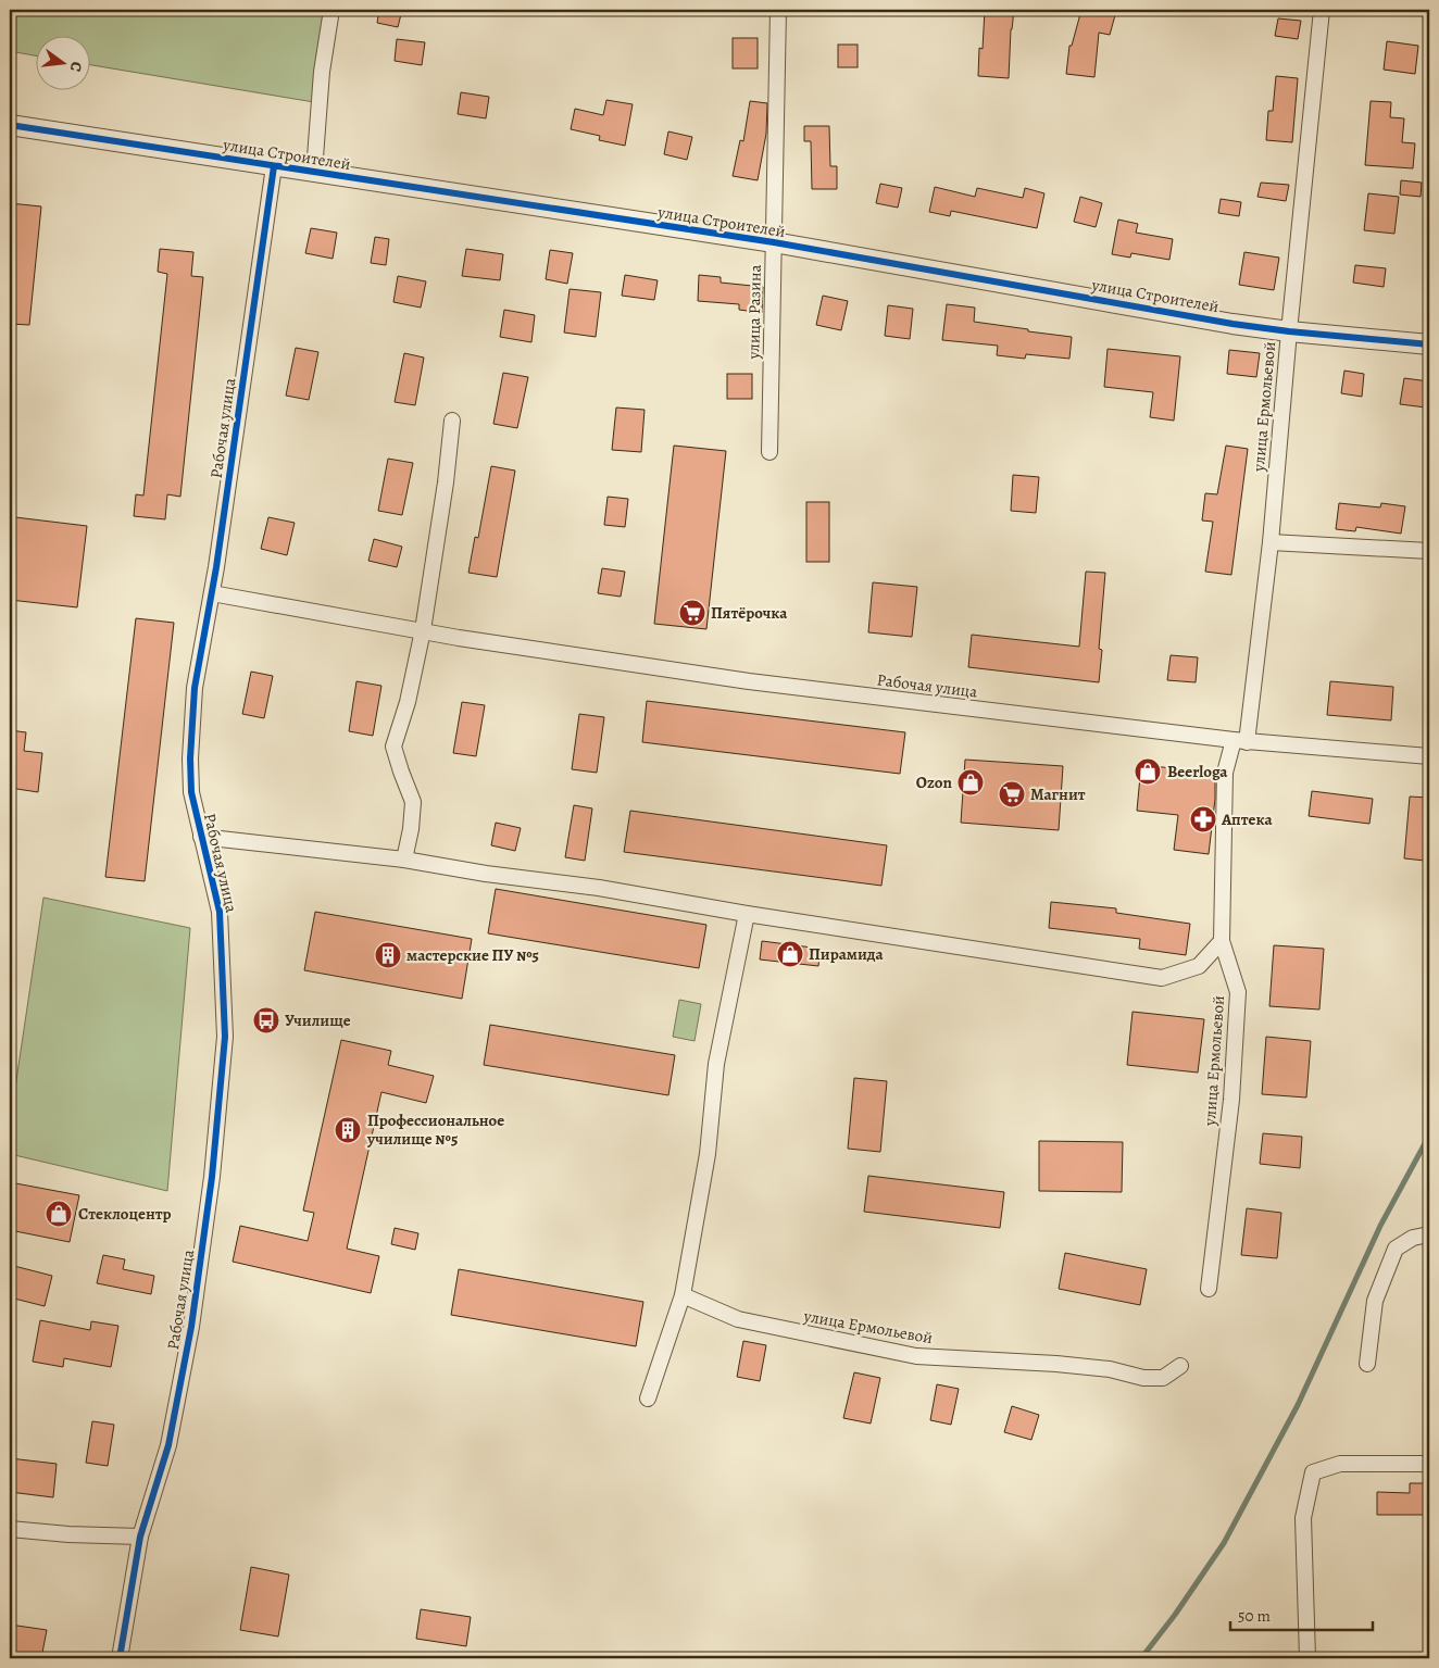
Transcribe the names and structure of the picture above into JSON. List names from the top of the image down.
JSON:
{
  "streets": {
    "street": [
      "улица Строителей",
      "улица Разина",
      "улица Ермольевой",
      "Рабочая улица"
    ]
  },
  "crossings": [
    ["улица Строителей", "улица Разина"],
    ["улица Строителей", "улица Ермольевой"],
    ["улица Строителей", "Рабочая улица"],
    ["улица Ермольевой", "Рабочая улица"]
  ],
  "places": {
    "supermarket": ["Пятёрочка", "Магнит"],
    "shop": [
      "Beerloga",
      "Ozon",
      "Пирамида",
      "Стеклоцентр"
    ],
    "pharmacy": ["Аптека"],
    "building": ["мастерские ПУ №5", "Профессиональное училище №5"],
    "bus stop": ["Училище"]
  },
  "scale_bar": "50 m",
  "north": "right"
}
